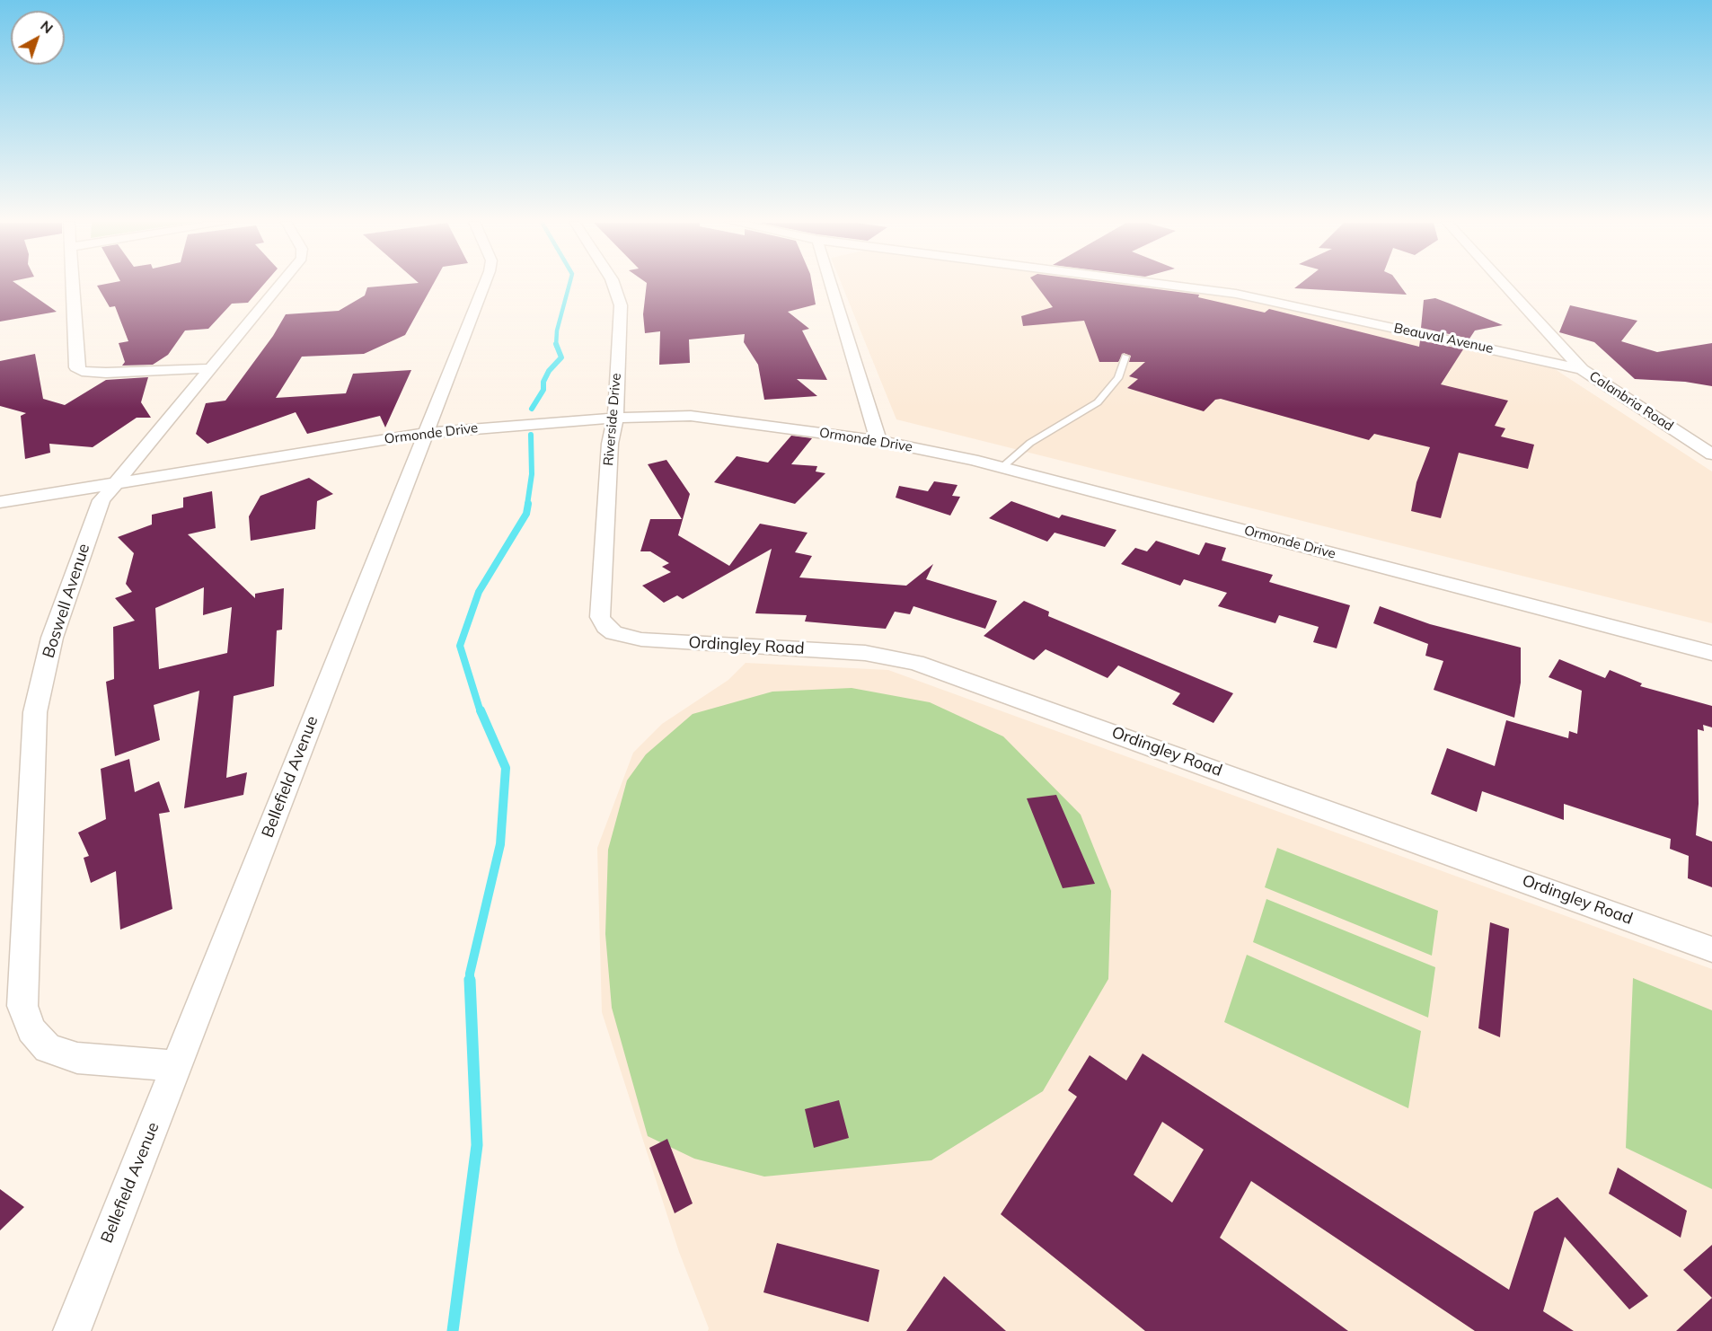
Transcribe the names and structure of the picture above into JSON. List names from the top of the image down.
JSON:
{
  "streets": {
    "street": [
      "Beauval Avenue",
      "Calanbria Road",
      "Riverside Drive",
      "Ormonde Drive",
      "Boswell Avenue",
      "Ordingley Road",
      "Bellefield Avenue"
    ]
  },
  "crossings": [
    ["Beauval Avenue", "Calanbria Road"],
    ["Riverside Drive", "Ormonde Drive"],
    ["Riverside Drive", "Ordingley Road"],
    ["Ormonde Drive", "Boswell Avenue"],
    ["Ormonde Drive", "Bellefield Avenue"],
    ["Boswell Avenue", "Bellefield Avenue"]
  ],
  "north": "top right"
}
